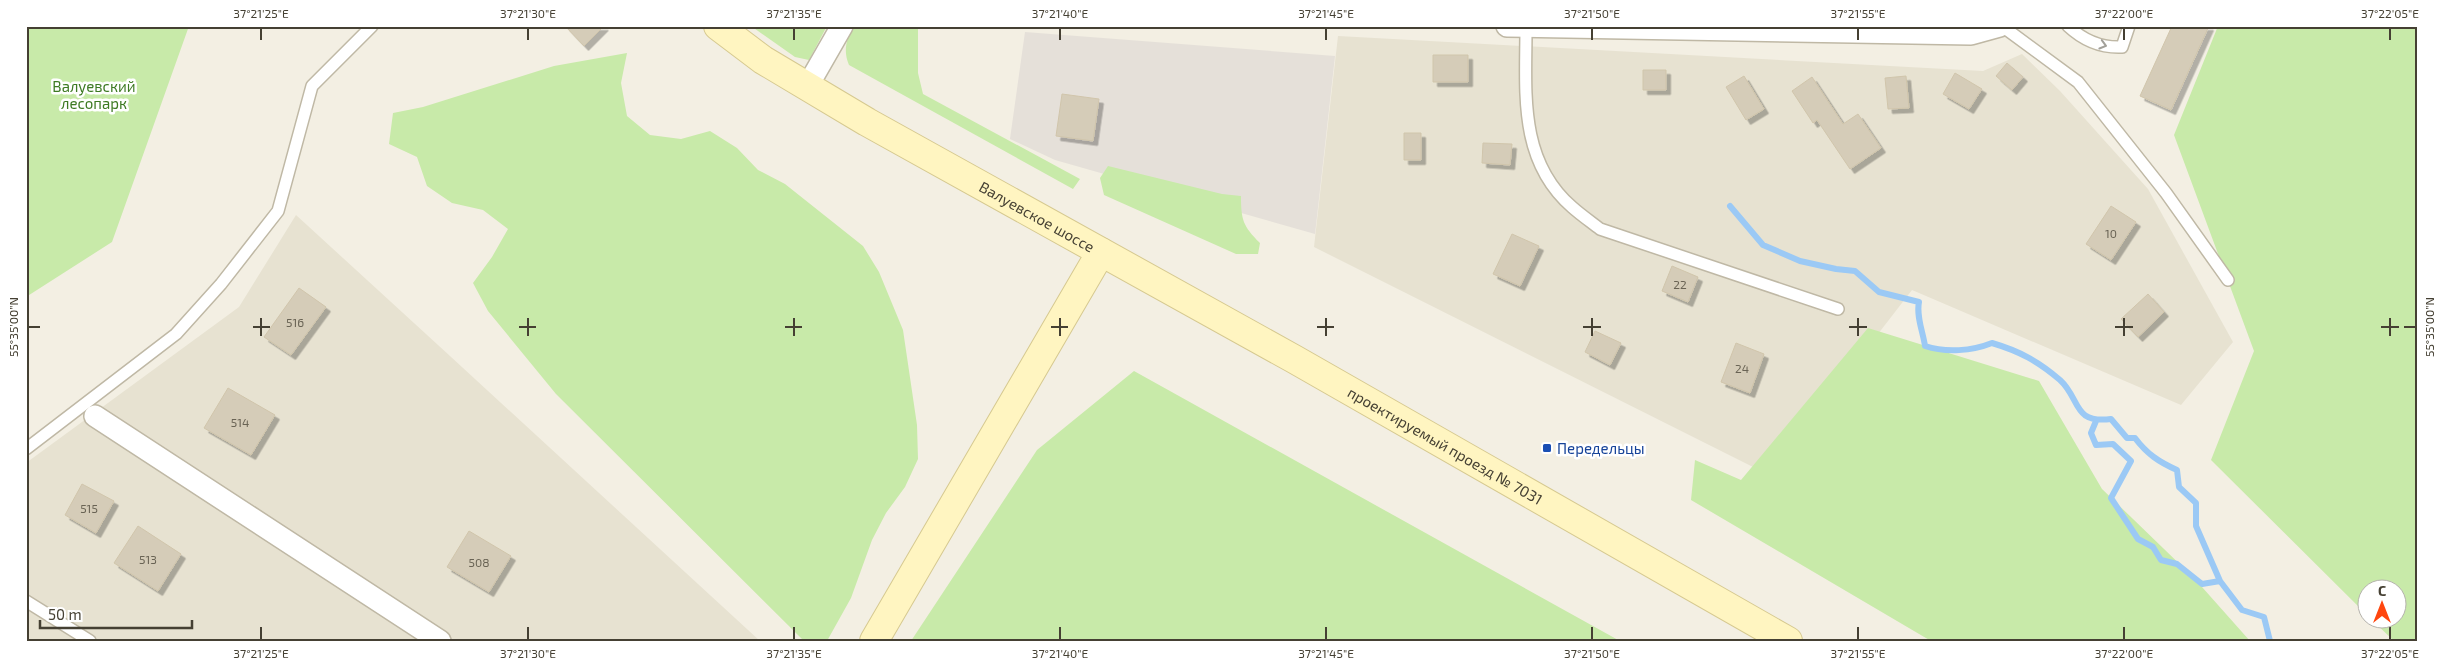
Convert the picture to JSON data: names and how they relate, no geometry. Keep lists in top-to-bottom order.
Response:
{
  "streets": {
    "main road": ["Валуевское шоссе", "проектируемый проезд № 7031"]
  },
  "crossings": [
    ["Валуевское шоссе", "проектируемый проезд № 7031"]
  ],
  "parks": ["Валуевский лесопарк"],
  "places": {
    "transit": ["Передельцы"]
  },
  "house_numbers": [
    "10",
    "22",
    "516",
    "24",
    "514",
    "515",
    "513",
    "508"
  ],
  "scale_bar": "50 m",
  "north": "top",
  "coordinates": [
    "37°21'25\"E",
    "37°21'30\"E",
    "37°21'35\"E",
    "37°21'40\"E",
    "37°21'45\"E",
    "37°21'50\"E",
    "37°21'55\"E",
    "37°22'00\"E",
    "37°22'05\"E",
    "55°35'00\"N"
  ]
}
